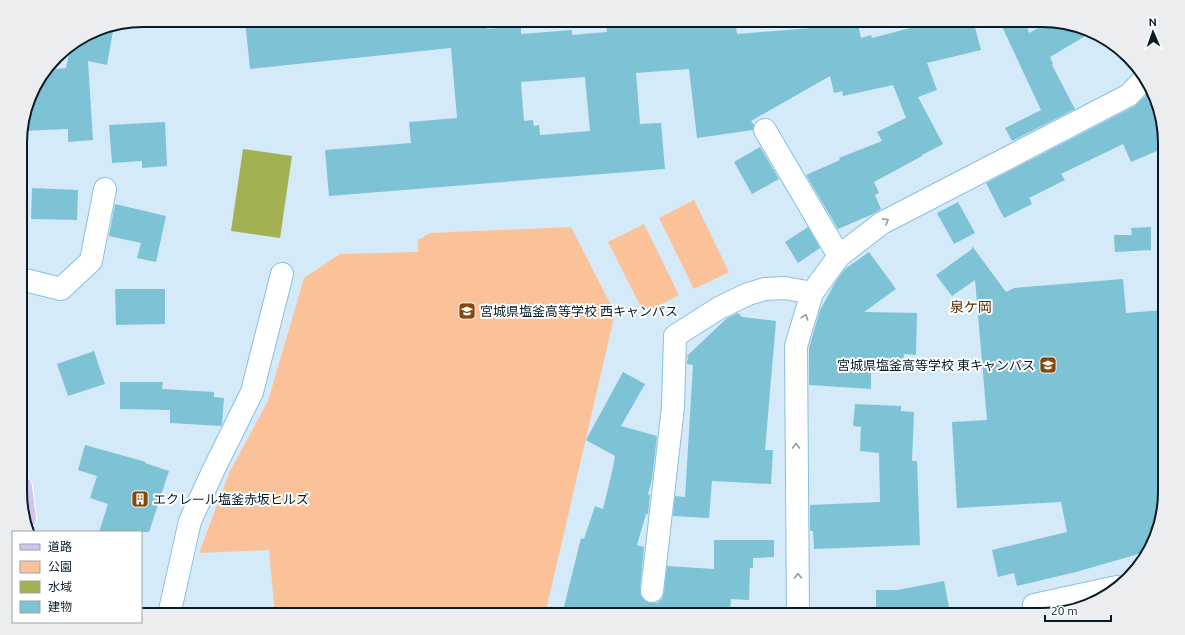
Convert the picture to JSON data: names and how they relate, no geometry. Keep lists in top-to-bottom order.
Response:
{
  "districts": ["泉ケ岡"],
  "places": {
    "school or university": ["宮城県塩釜高等学校 西キャンパス", "宮城県塩釜高等学校 東キャンパス"],
    "building": ["エクレール塩釜赤坂ヒルズ"]
  },
  "legend": [
    "道路",
    "公園",
    "水域",
    "建物"
  ],
  "scale_bar": "20 m",
  "north": "top"
}
